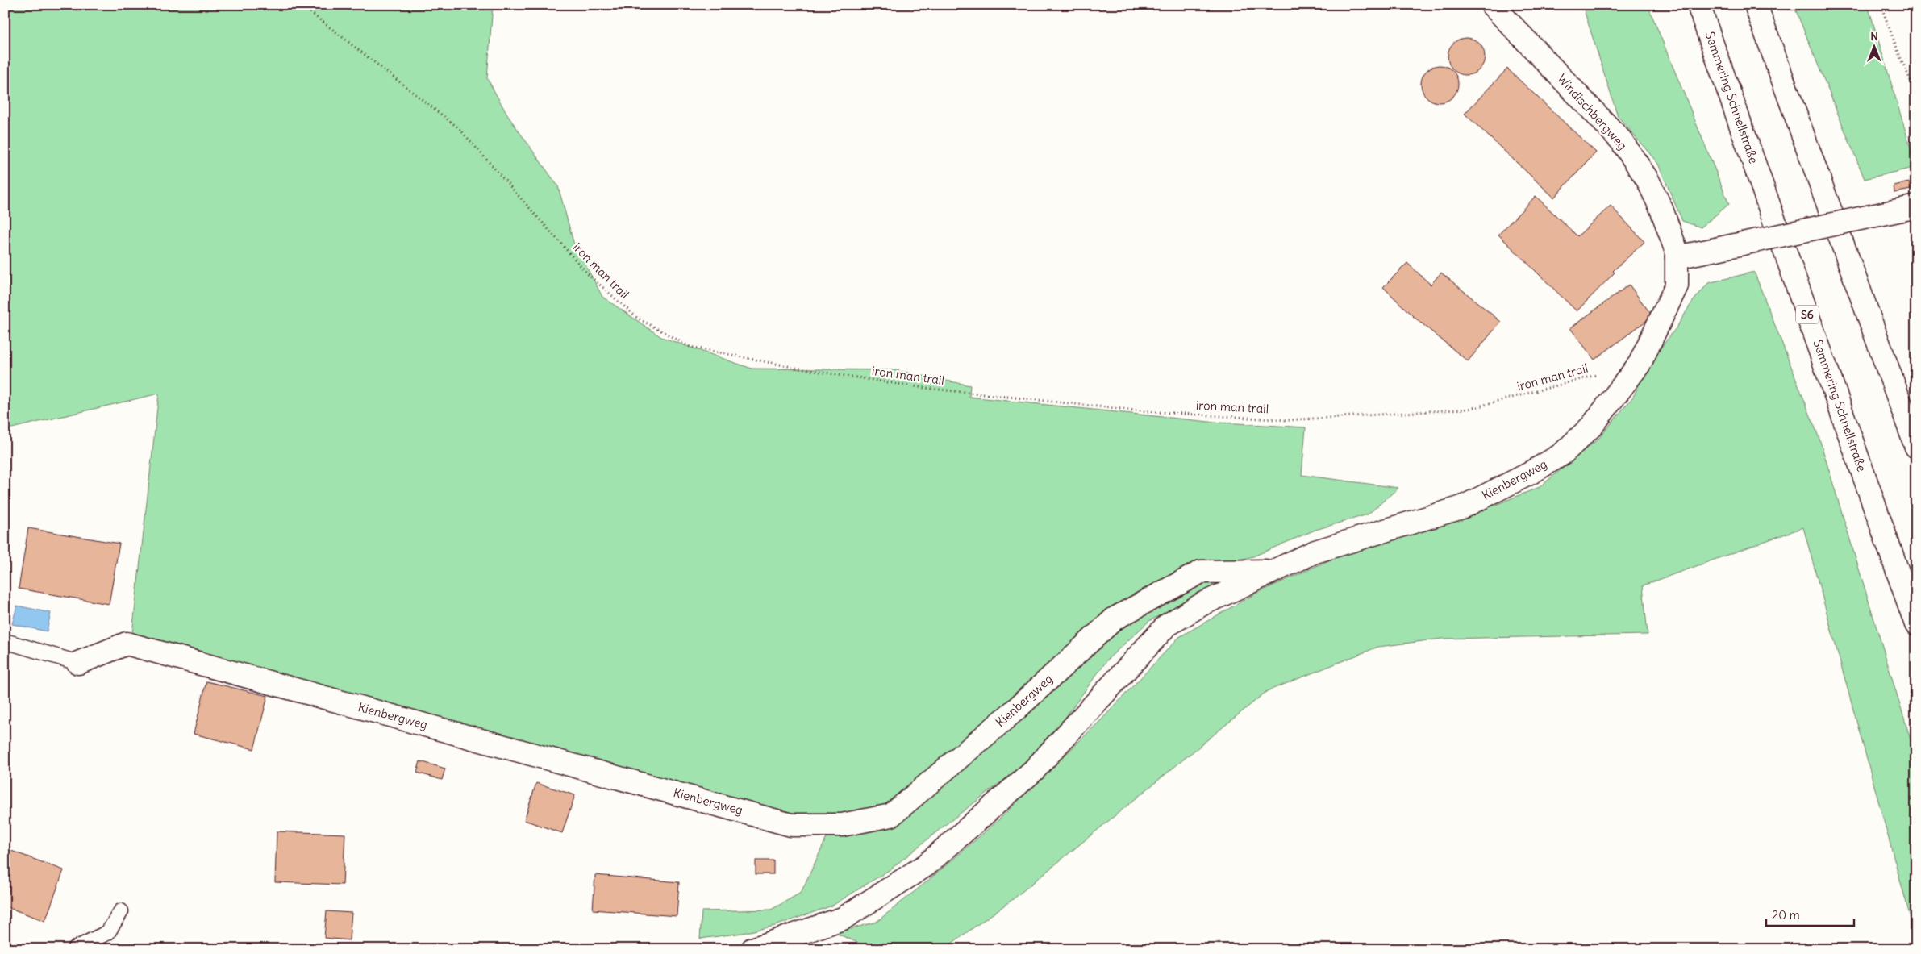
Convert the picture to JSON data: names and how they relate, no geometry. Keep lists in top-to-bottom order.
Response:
{
  "streets": {
    "main road": [
      "Semmering Schnellstraße",
      "Windischbergweg",
      "S6",
      "Kienbergweg"
    ],
    "path": ["iron man trail"]
  },
  "crossings": [
    ["Windischbergweg", "Kienbergweg"]
  ],
  "scale_bar": "20 m",
  "north": "top"
}
